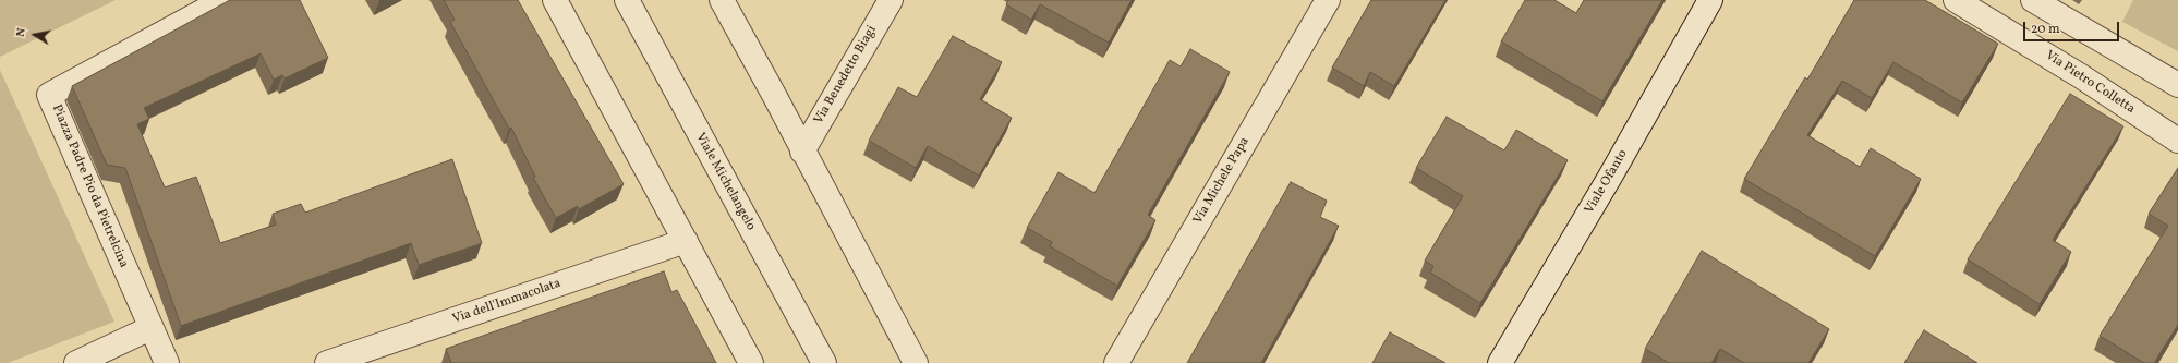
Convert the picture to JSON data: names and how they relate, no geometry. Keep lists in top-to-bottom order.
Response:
{
  "streets": {
    "street": [
      "Via Benedetto Biagi",
      "Via Pietro Colletta",
      "Via Michele Papa",
      "Viale Michelangelo",
      "Viale Ofanto",
      "Piazza Padre Pio da Pietrelcina",
      "Via dell'Immacolata"
    ]
  },
  "scale_bar": "20 m",
  "north": "left"
}
